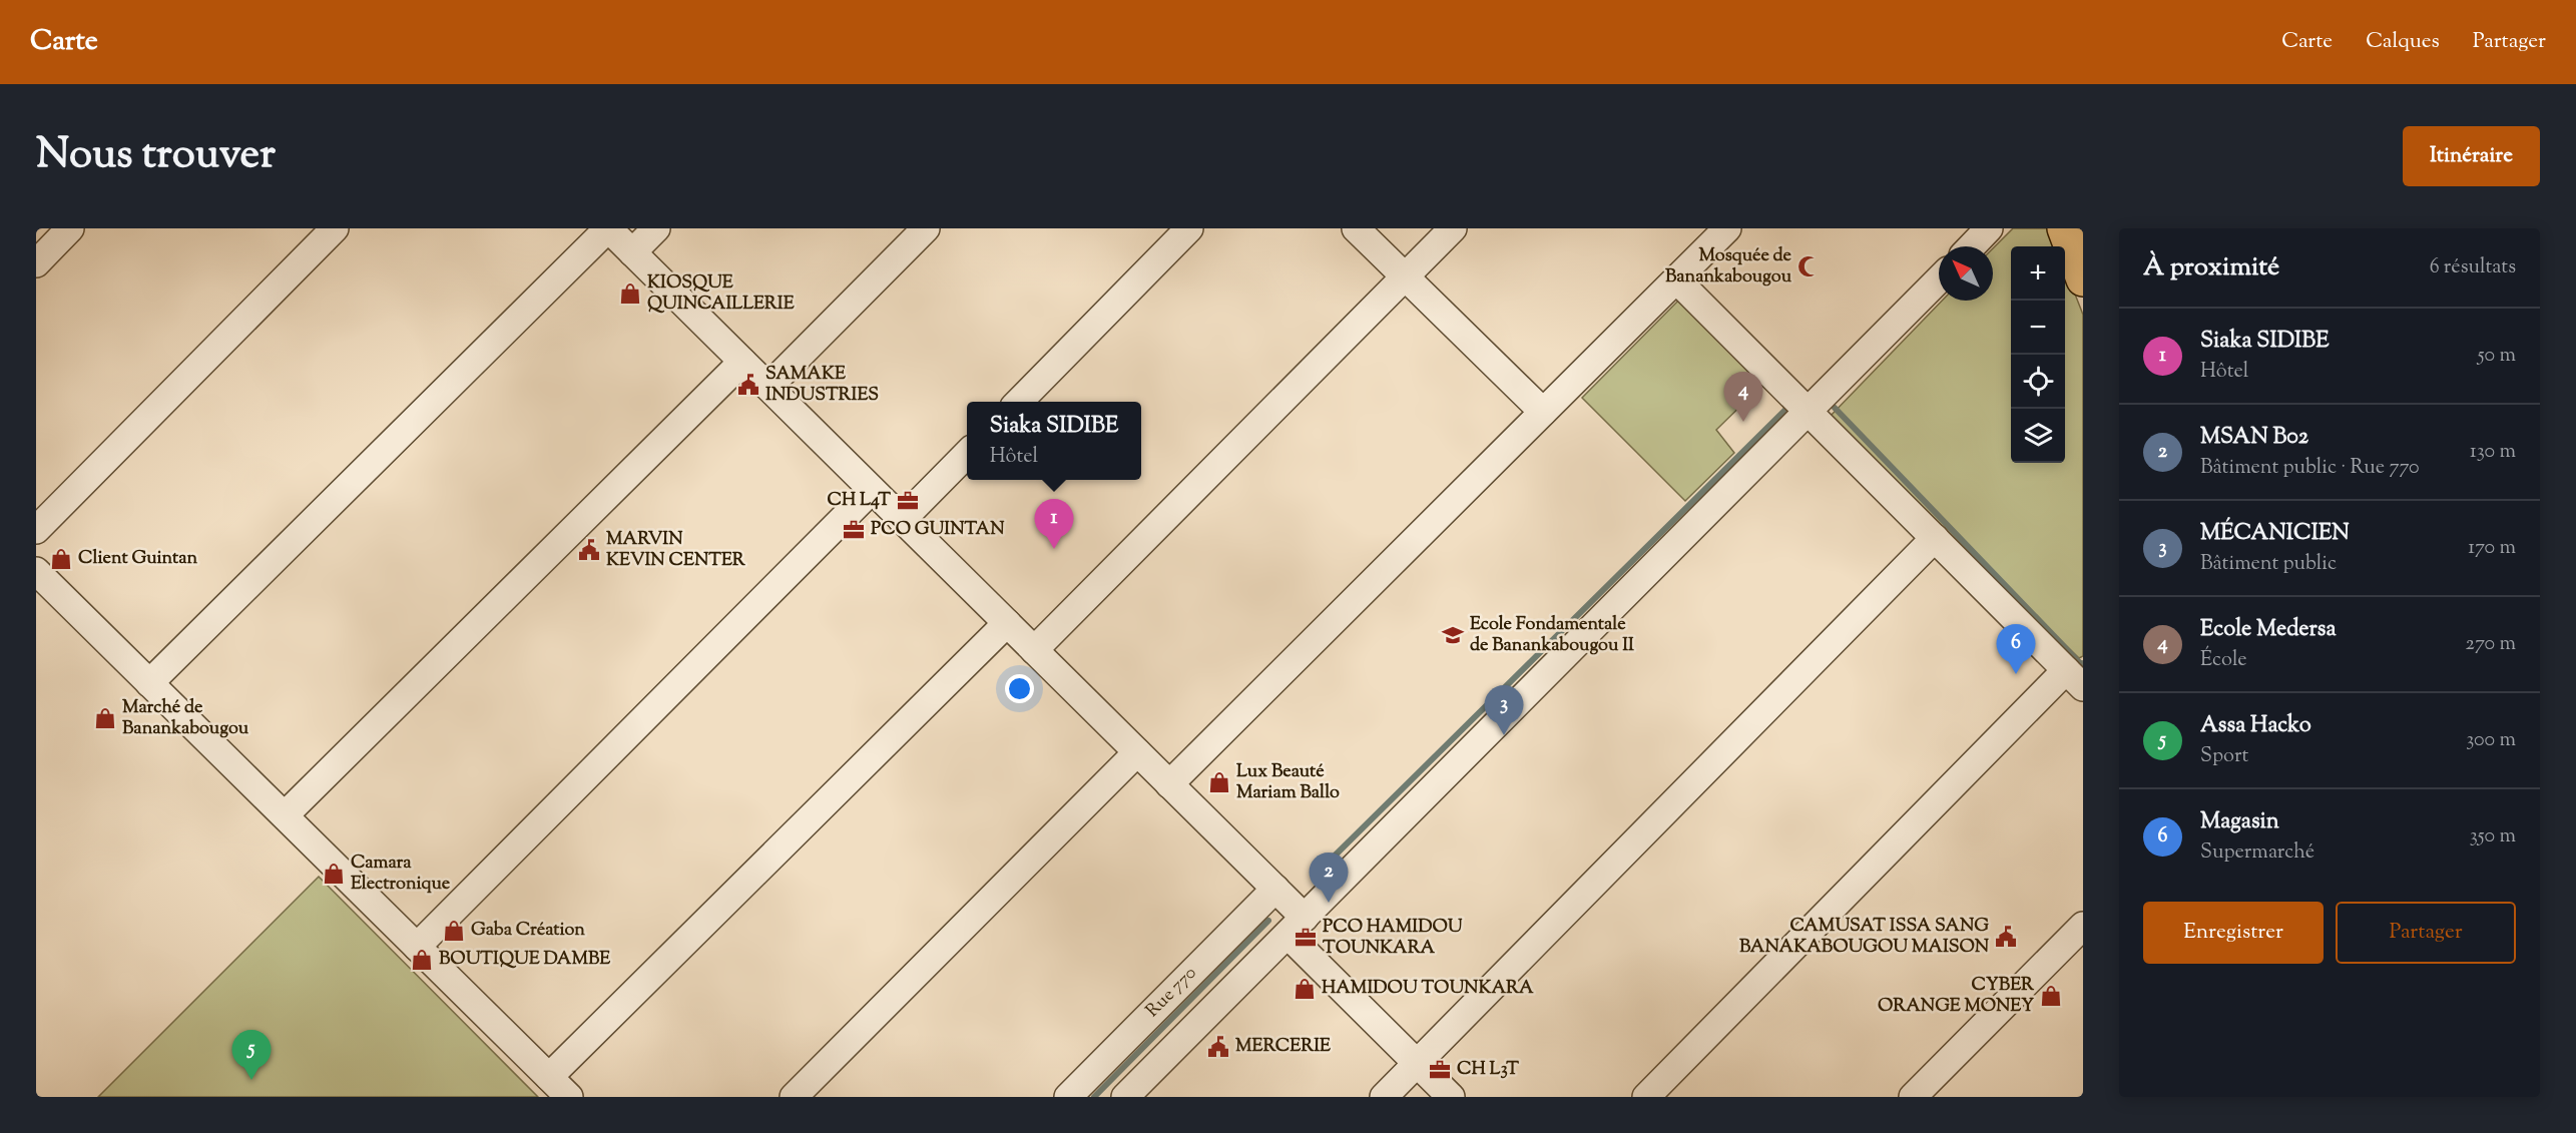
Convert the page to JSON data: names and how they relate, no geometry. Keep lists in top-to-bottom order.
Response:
{
  "streets": {
    "street": ["Rue 770"]
  },
  "places": {
    "mosque": ["Mosquée de Banankabougou"],
    "shop": [
      "KIOSQUE QUINCAILLERIE",
      "Client Guintan",
      "Marché de Banankabougou",
      "Lux Beauté Mariam Ballo",
      "Camara Electronique",
      "Gaba Création",
      "BOUTIQUE DAMBE",
      "HAMIDOU TOUNKARA",
      "CYBER ORANGE MONEY"
    ],
    "public building": [
      "SAMAKE INDUSTRIES",
      "MARVIN KEVIN CENTER",
      "CAMUSAT ISSA SANG BANAKABOUGOU MAISON",
      "MERCERIE"
    ],
    "office": [
      "CH L4T",
      "PCO GUINTAN",
      "PCO HAMIDOU TOUNKARA",
      "CH L3T"
    ],
    "school or university": ["Ecole Fondamentale de Banankabougou II"]
  },
  "north": "top left",
  "page": {
    "header": "Carte",
    "nav": ["Carte", "Calques", "Partager"],
    "title": "Nous trouver",
    "buttons": [
      "Itinéraire",
      ["Enregistrer", "Partager"]
    ],
    "heading": ["À proximité", "6 résultats"],
    "map_buttons": ["+", "−"],
    "list": [
      {
        "mark": "1",
        "name": "Siaka SIDIBE",
        "note": "Hôtel",
        "value": "50 m"
      },
      {
        "mark": "2",
        "name": "MSAN B02",
        "note": "Bâtiment public · Rue 770",
        "value": "130 m"
      },
      {
        "mark": "3",
        "name": "MÉCANICIEN",
        "note": "Bâtiment public",
        "value": "170 m"
      },
      {
        "mark": "4",
        "name": "Ecole Medersa",
        "note": "École",
        "value": "270 m"
      },
      {
        "mark": "5",
        "name": "Assa Hacko",
        "note": "Sport",
        "value": "300 m"
      },
      {
        "mark": "6",
        "name": "Magasin",
        "note": "Supermarché",
        "value": "350 m"
      }
    ],
    "pins": [
      "4",
      "1",
      "6",
      "3",
      "2",
      "5"
    ],
    "popup": ["Siaka SIDIBE", "Hôtel"]
  }
}
